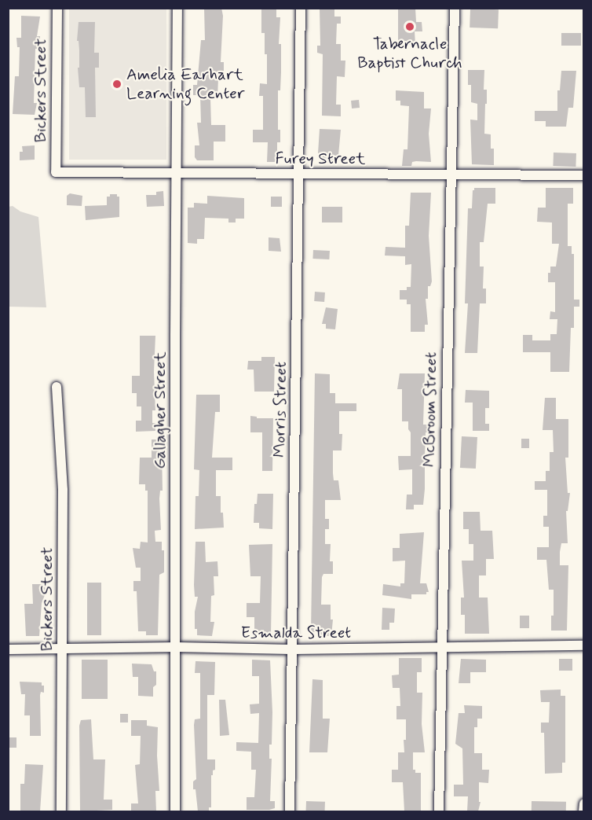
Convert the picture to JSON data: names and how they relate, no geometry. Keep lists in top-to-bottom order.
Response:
{
  "streets": {
    "street": [
      "Bickers Street",
      "Furey Street",
      "Morris Street",
      "McBroom Street",
      "Gallagher Street",
      "Esmalda Street"
    ]
  },
  "crossings": [
    ["Bickers Street", "Furey Street"],
    ["Bickers Street", "Esmalda Street"],
    ["Furey Street", "Morris Street"],
    ["Furey Street", "McBroom Street"],
    ["Furey Street", "Gallagher Street"],
    ["Morris Street", "Esmalda Street"],
    ["McBroom Street", "Esmalda Street"],
    ["Gallagher Street", "Esmalda Street"]
  ],
  "places": ["Tabernacle Baptist Church", "Amelia Earhart Learning Center"]
}
